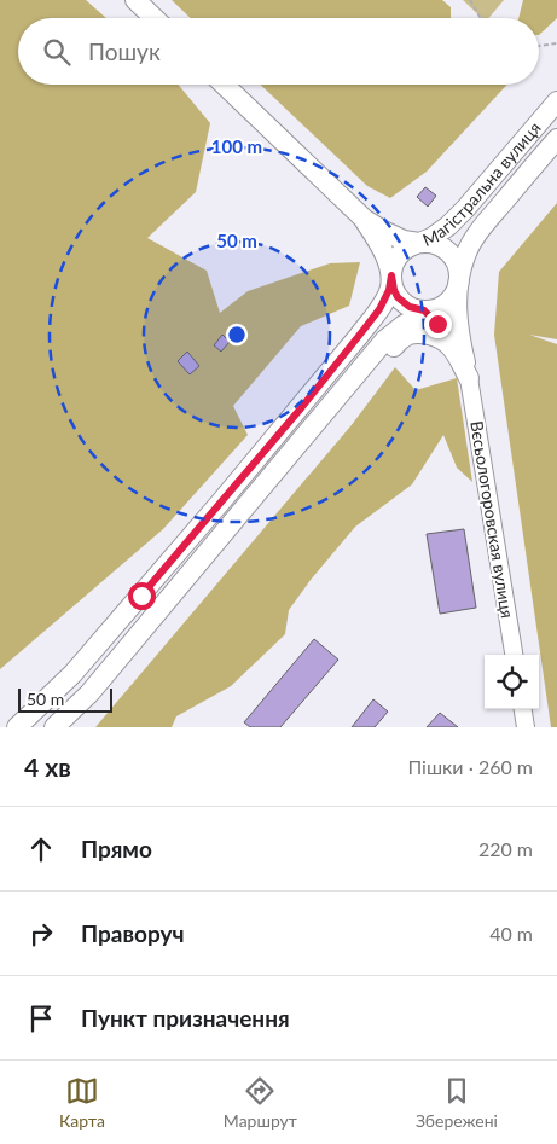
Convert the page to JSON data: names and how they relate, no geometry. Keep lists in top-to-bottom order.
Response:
{
  "streets": {
    "main road": ["Магістральна вулиця"],
    "street": ["Вєсьологоровская вулиця"]
  },
  "scale_bar": "50 m",
  "page": {
    "search": "Пошук",
    "scale": "50 m",
    "heading": ["4 хв", "Пішки · 260 m"],
    "list": [
      ["Прямо", "220 m"],
      ["Праворуч", "40 m"],
      "Пункт призначення"
    ],
    "nav": ["Карта", "Маршрут", "Збережені"]
  },
  "rings": ["100 m", "50 m"]
}
